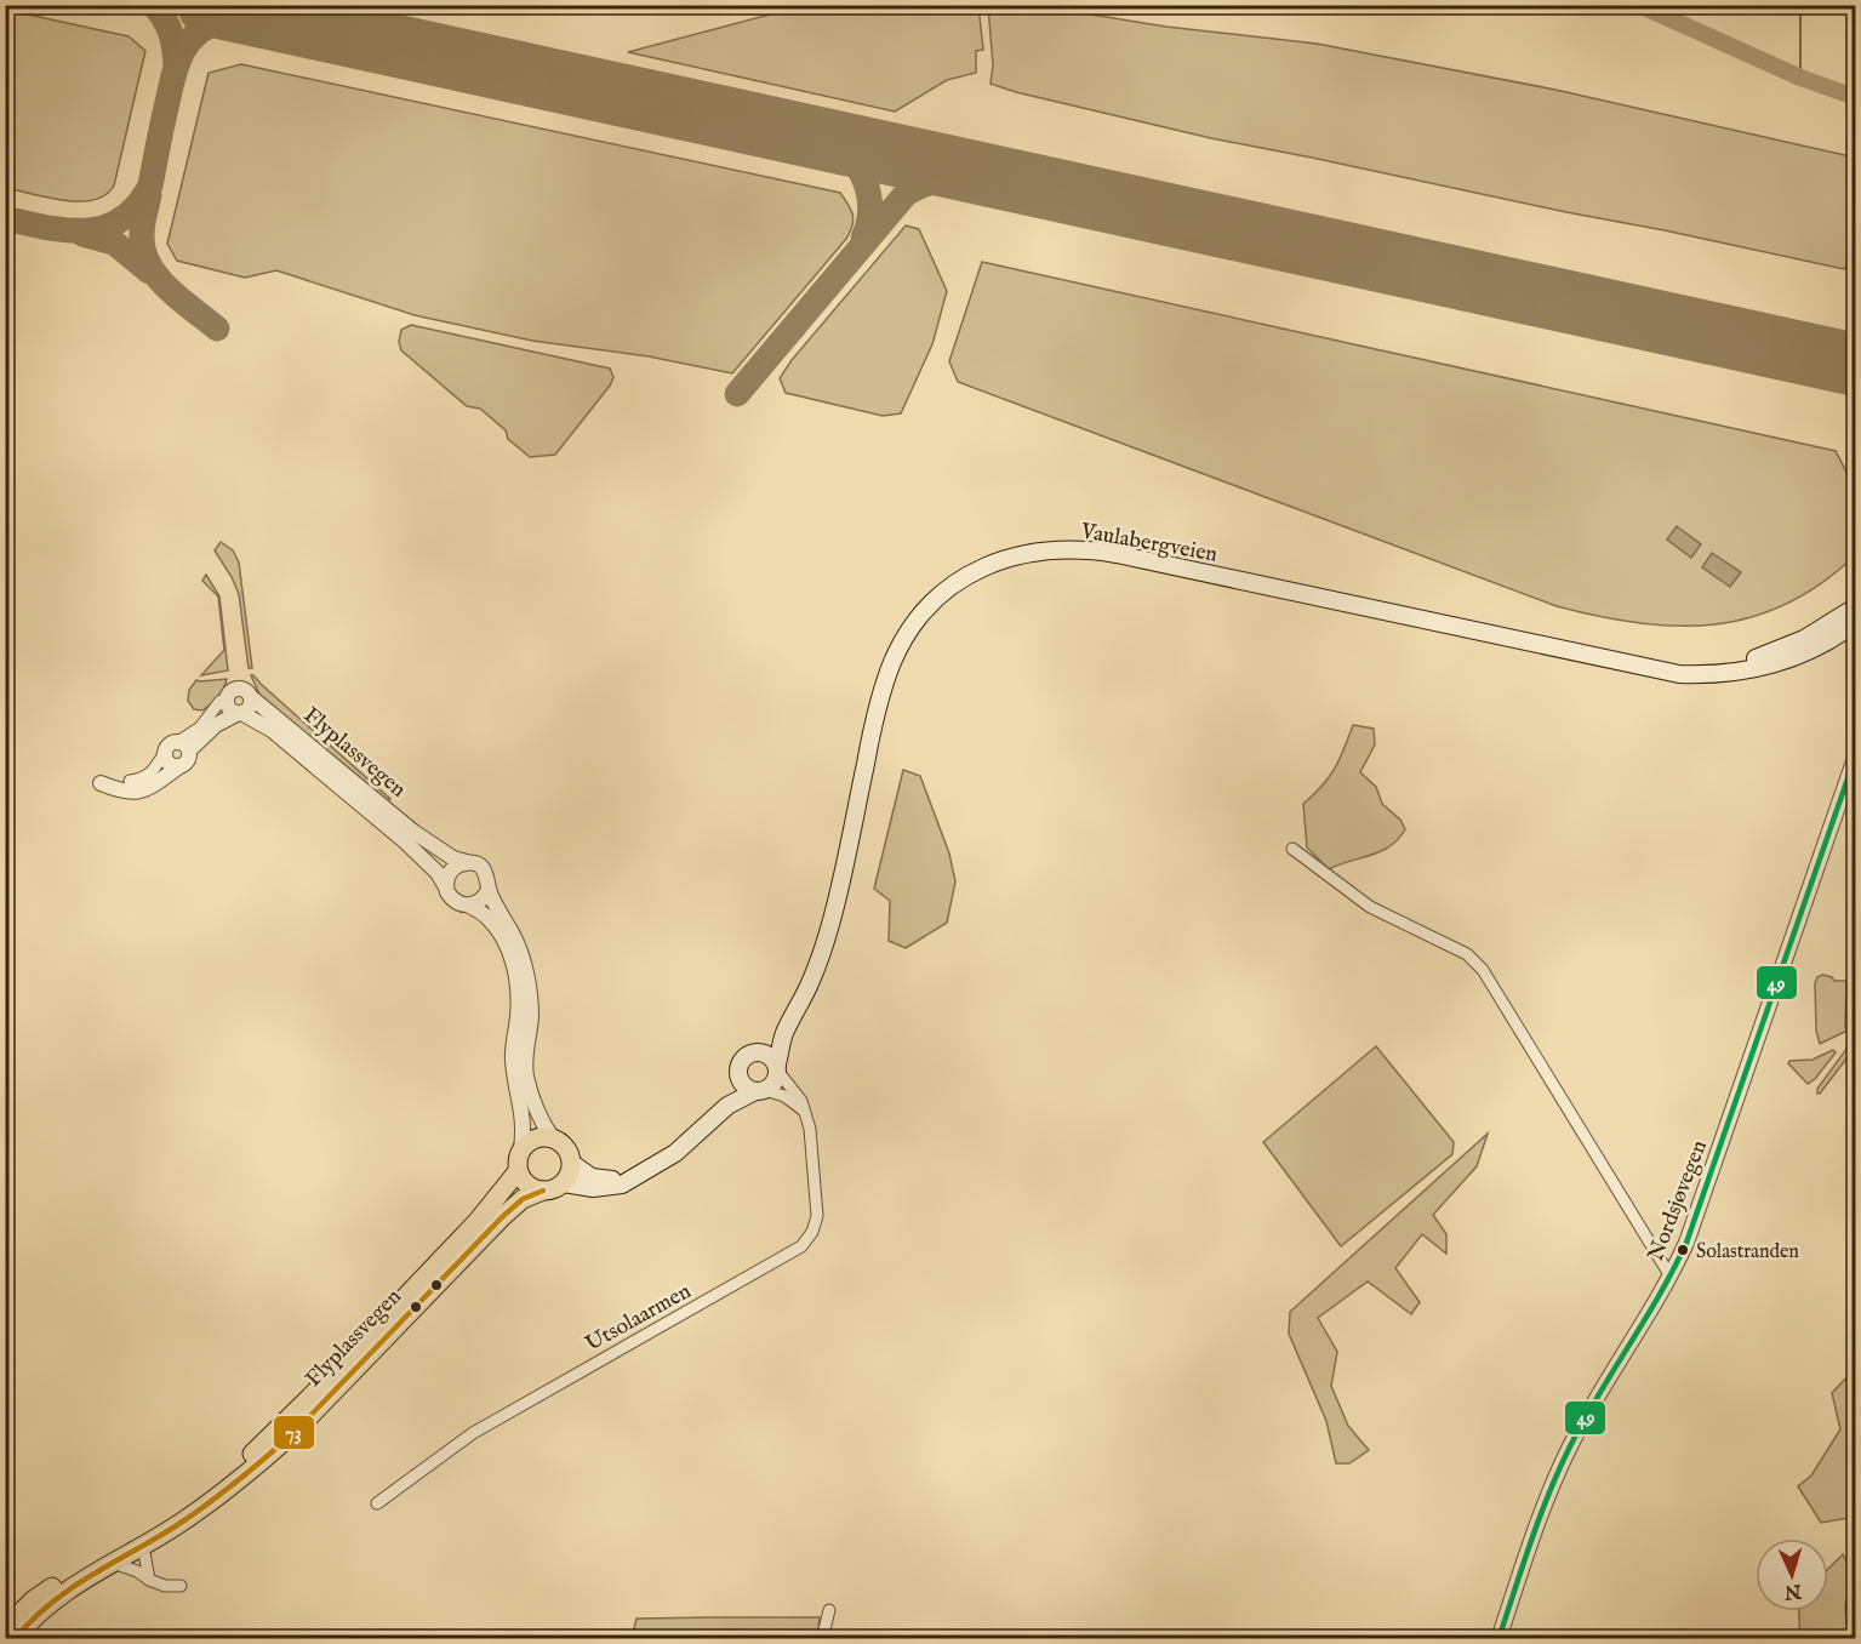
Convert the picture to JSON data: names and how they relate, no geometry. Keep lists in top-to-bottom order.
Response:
{
  "streets": {
    "highway": ["Flyplassvegen"],
    "main road": ["Vaulabergveien"],
    "street": ["Nordsjøvegen", "Utsolaarmen"]
  },
  "crossings": [
    ["Vaulabergveien", "Utsolaarmen"]
  ],
  "places": ["Solastranden"],
  "lines": ["transit line 49", "transit line 73"],
  "north": "bottom"
}
